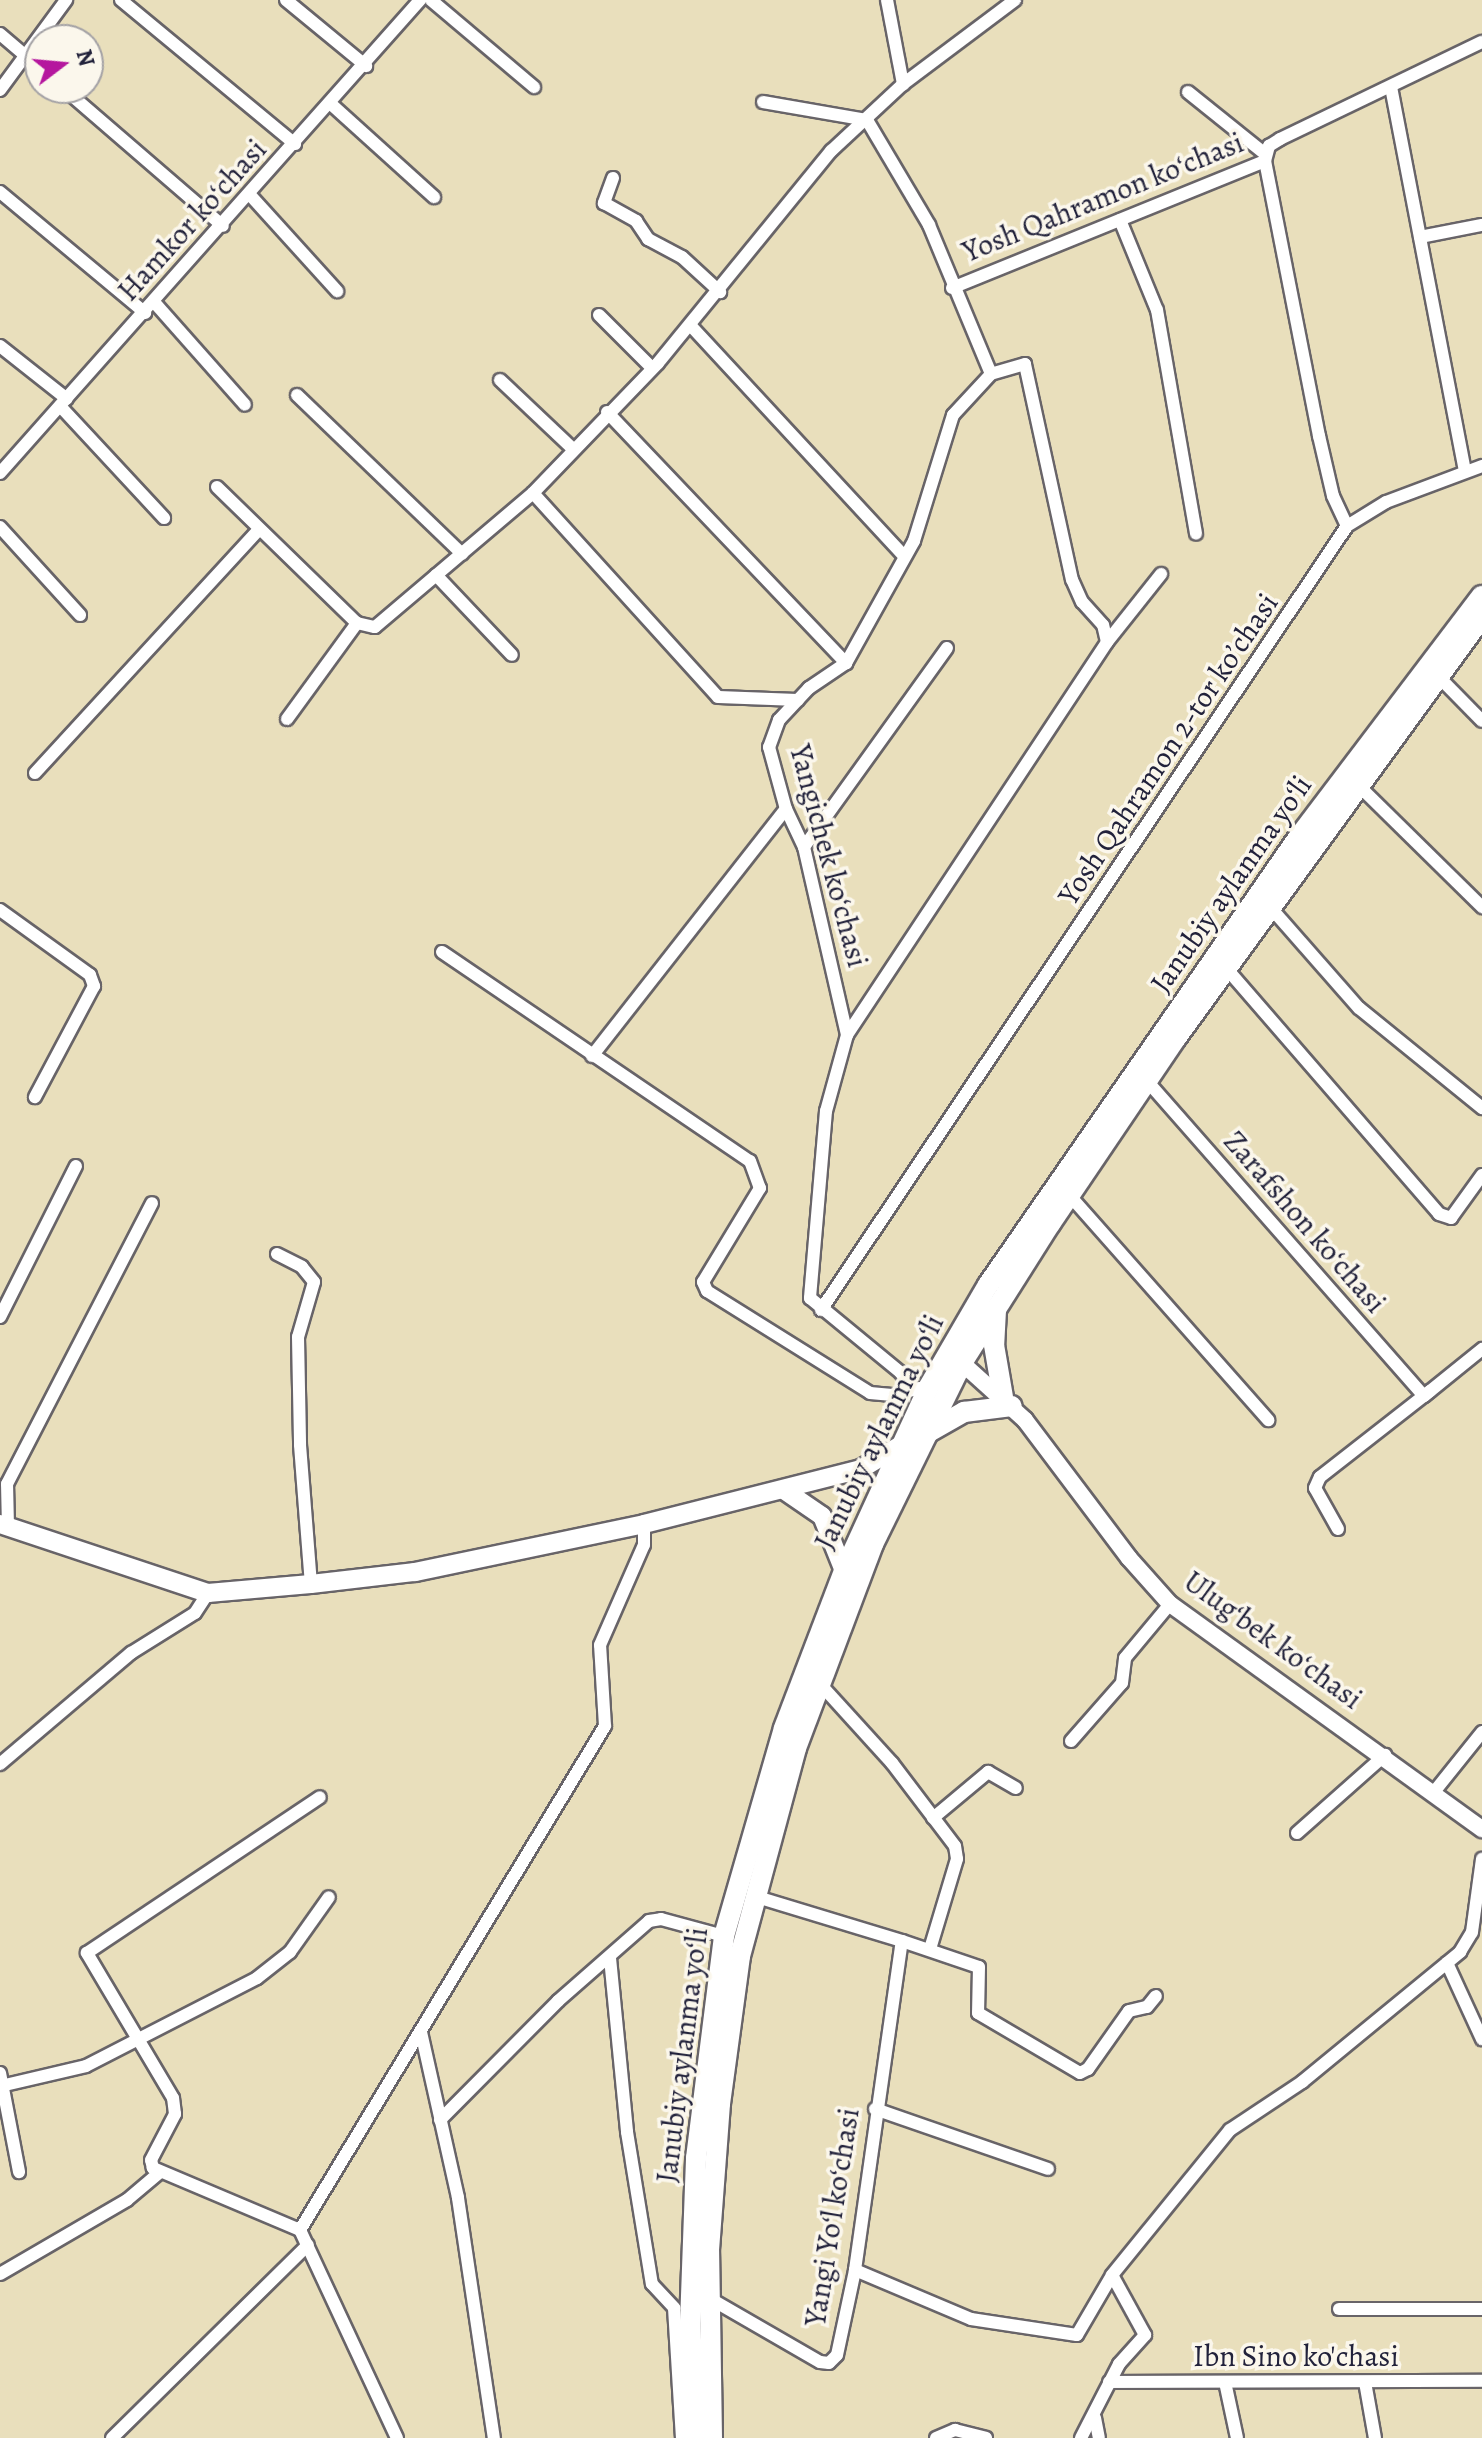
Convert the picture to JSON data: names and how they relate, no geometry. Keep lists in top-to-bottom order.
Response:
{
  "streets": {
    "highway": ["Janubiy aylanma yoʻli"],
    "street": [
      "Yosh Qahramon koʻchasi",
      "Hamkor koʻchasi",
      "Yosh Qahramon 2-tor koʼchasi",
      "Yangichek koʻchasi",
      "Zarafshon koʻchasi",
      "Ulugʻbek koʻchasi",
      "Yangi Yoʻl koʻchasi",
      "Ibn Sino ko'chasi"
    ]
  },
  "crossings": [
    ["Janubiy aylanma yoʻli", "Zarafshon koʻchasi"],
    ["Janubiy aylanma yoʻli", "Ulugʻbek koʻchasi"],
    ["Janubiy aylanma yoʻli", "Yangi Yoʻl koʻchasi"]
  ],
  "north": "right"
}
